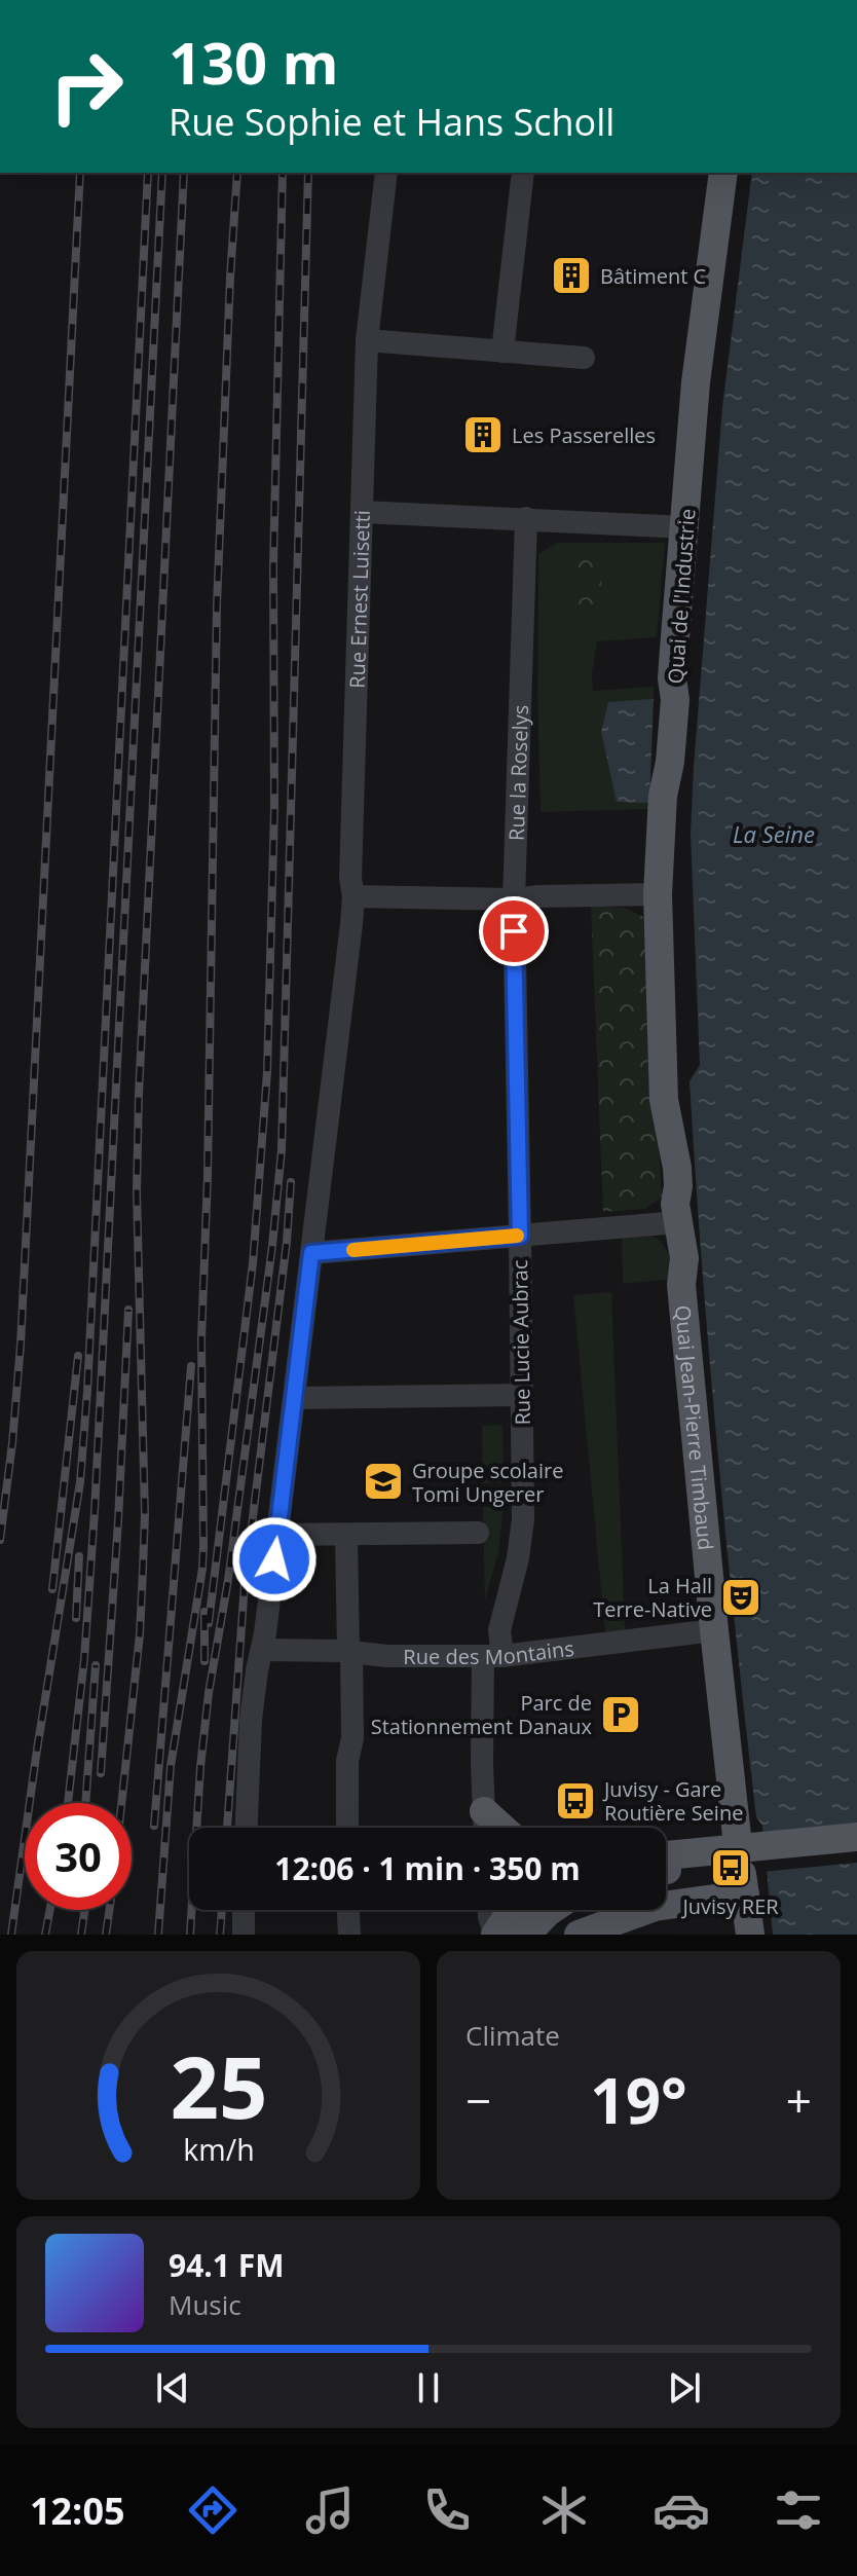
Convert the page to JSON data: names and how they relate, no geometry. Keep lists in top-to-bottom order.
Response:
{
  "streets": {
    "main road": ["Quai de l'Industrie", "Quai Jean-Pierre Timbaud"],
    "street": [
      "Rue Ernest Luisetti",
      "Rue la Roselys",
      "Rue Lucie Aubrac",
      "Rue des Montains"
    ]
  },
  "crossings": [
    ["Quai de l'Industrie", "Quai Jean-Pierre Timbaud"],
    ["Rue Ernest Luisetti", "Rue des Montains"],
    ["Rue la Roselys", "Rue Lucie Aubrac"],
    ["Rue Lucie Aubrac", "Quai Jean-Pierre Timbaud"],
    ["Rue Lucie Aubrac", "Rue des Montains"],
    ["Quai Jean-Pierre Timbaud", "Rue des Montains"]
  ],
  "water": ["La Seine"],
  "places": {
    "building": ["Bâtiment C", "Les Passerelles"],
    "school or university": ["Groupe scolaire Tomi Ungerer"],
    "theatre": ["La Hall Terre-Native"],
    "parking": ["Parc de Stationnement Danaux"],
    "bus stop": ["Juvisy - Gare Routière Seine", "Juvisy RER"]
  },
  "page": {
    "turn": ["130 m", "Rue Sophie et Hans Scholl"],
    "limit": "30",
    "trip": "12:06 · 1 min · 350 m",
    "tile": "Climate",
    "heat": ["−", "19°", "+"],
    "song": ["94.1 FM", "Music"],
    "tabs": "12:05",
    "gauge": ["25", "km/h"]
  }
}
